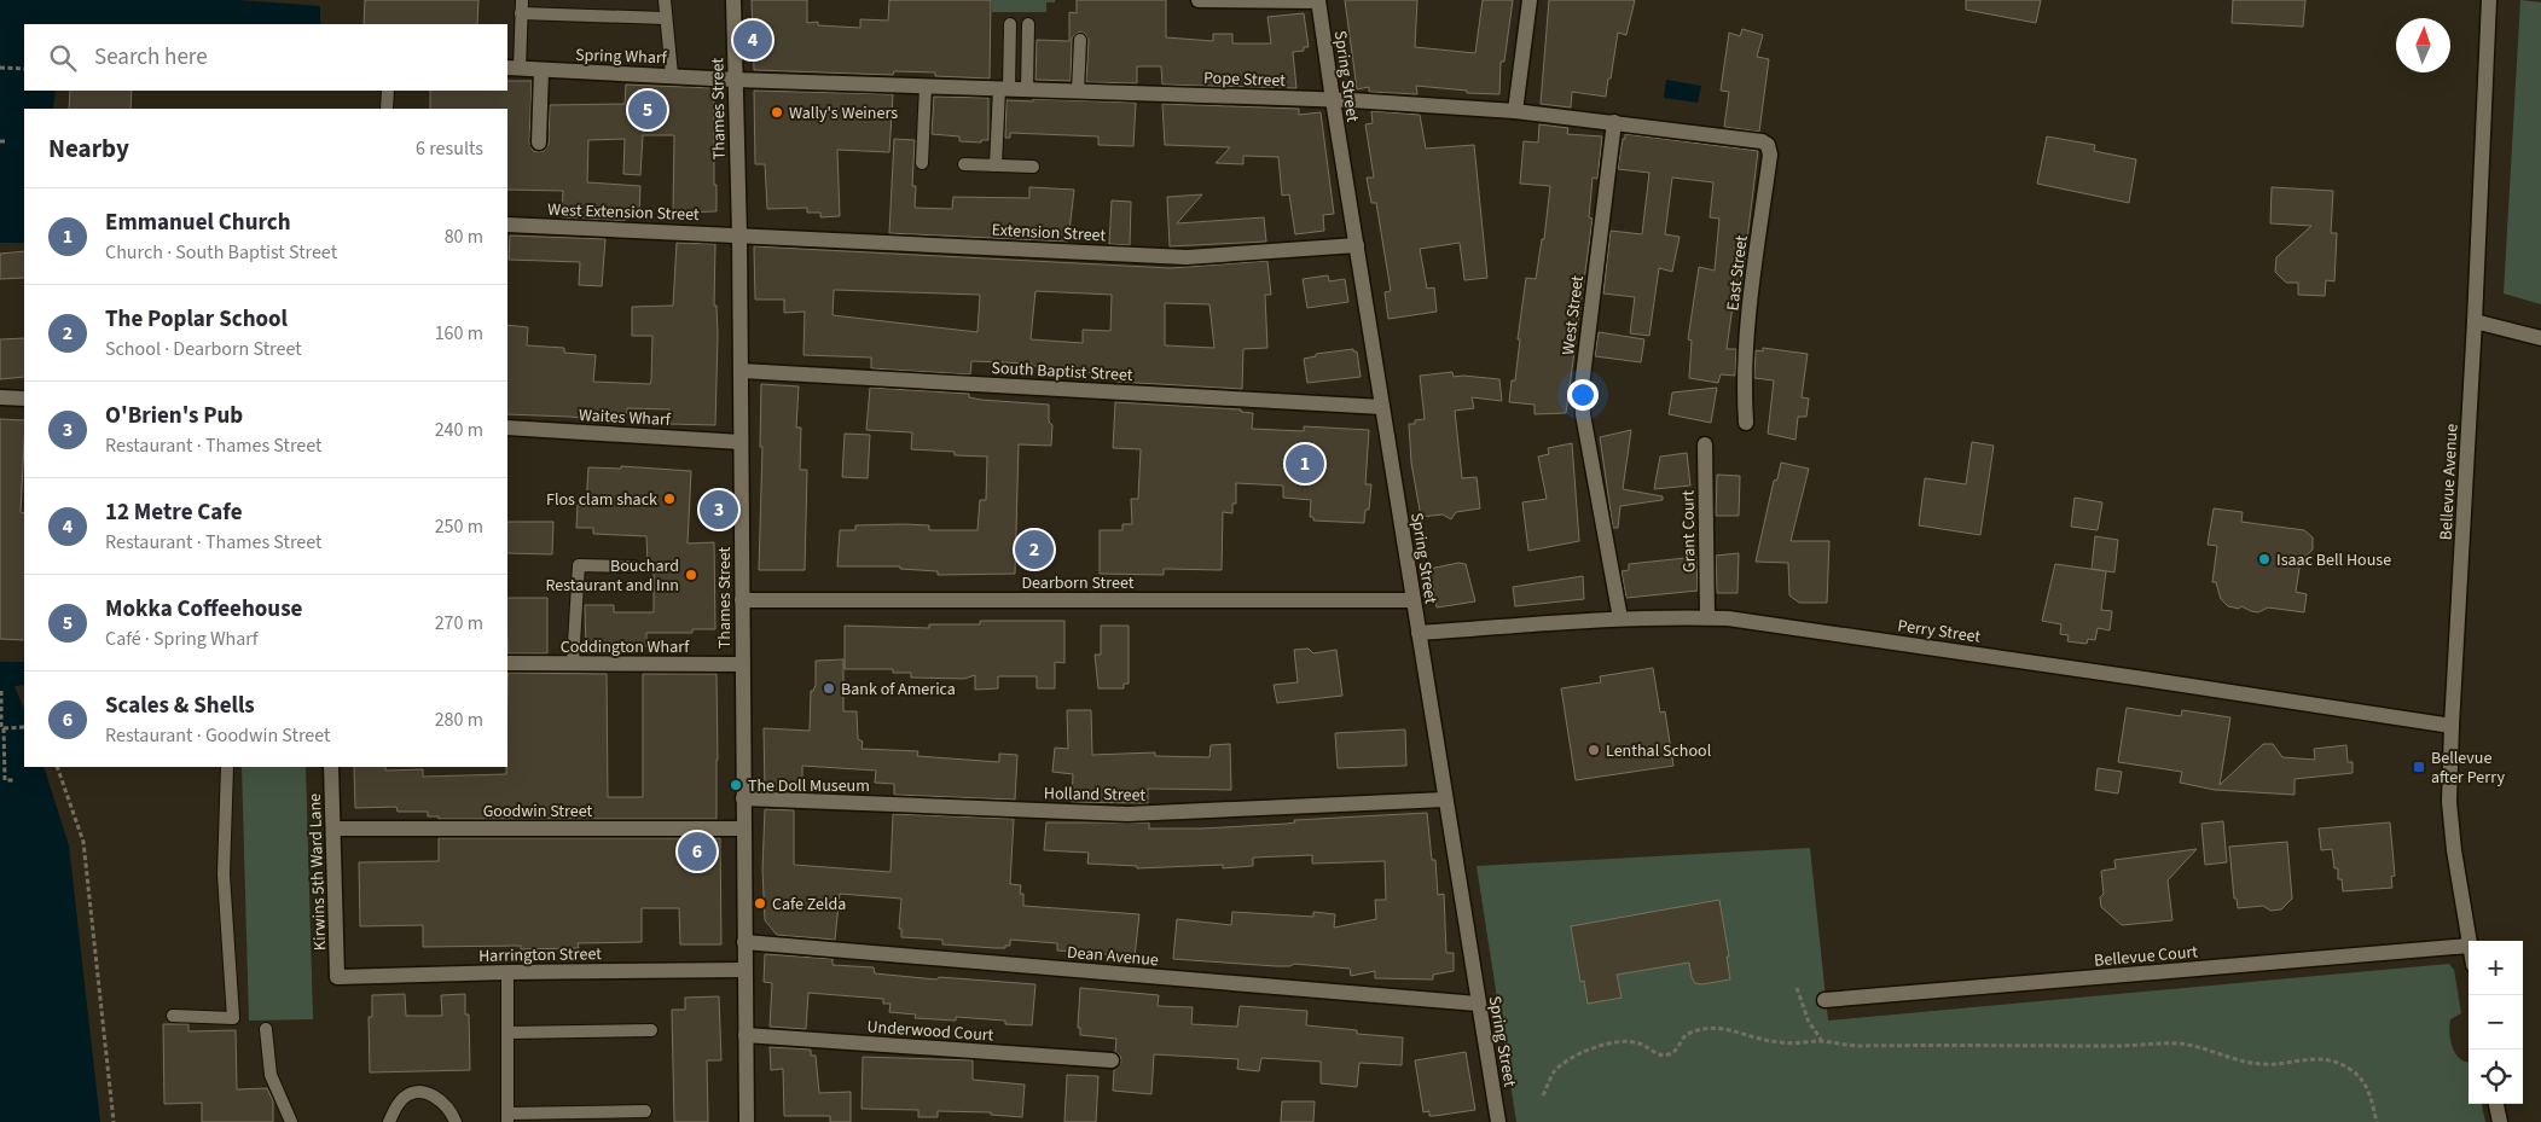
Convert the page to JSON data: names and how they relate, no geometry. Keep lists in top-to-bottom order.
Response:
{
  "streets": {
    "street": [
      "Spring Wharf",
      "Spring Street",
      "Pope Street",
      "Thames Street",
      "West Extension Street",
      "Extension Street",
      "East Street",
      "West Street",
      "South Baptist Street",
      "Waites Wharf",
      "Bellevue Avenue",
      "Grant Court",
      "Dearborn Street",
      "Perry Street",
      "Coddington Wharf",
      "Holland Street",
      "Goodwin Street",
      "Kirwins 5th Ward Lane",
      "Harrington Street",
      "Dean Avenue",
      "Bellevue Court",
      "Underwood Court"
    ]
  },
  "crossings": [
    ["Spring Wharf", "Pope Street"],
    ["Spring Wharf", "Thames Street"],
    ["Spring Street", "Pope Street"],
    ["Spring Street", "Extension Street"],
    ["Spring Street", "South Baptist Street"],
    ["Spring Street", "Dearborn Street"],
    ["Spring Street", "Perry Street"],
    ["Spring Street", "Holland Street"],
    ["Spring Street", "Dean Avenue"],
    ["Pope Street", "Thames Street"],
    ["Pope Street", "East Street"],
    ["Pope Street", "West Street"],
    ["Thames Street", "West Extension Street"],
    ["Thames Street", "Extension Street"],
    ["Thames Street", "South Baptist Street"],
    ["Thames Street", "Waites Wharf"],
    ["Thames Street", "Dearborn Street"],
    ["Thames Street", "Coddington Wharf"],
    ["Thames Street", "Holland Street"],
    ["Thames Street", "Goodwin Street"],
    ["Thames Street", "Harrington Street"],
    ["Thames Street", "Dean Avenue"],
    ["Thames Street", "Underwood Court"],
    ["West Extension Street", "Extension Street"],
    ["West Street", "Perry Street"],
    ["Bellevue Avenue", "Perry Street"],
    ["Grant Court", "Perry Street"],
    ["Goodwin Street", "Kirwins 5th Ward Lane"],
    ["Kirwins 5th Ward Lane", "Harrington Street"]
  ],
  "places": {
    "other": [
      "Wally's Weiners",
      "Flos clam shack",
      "Isaac Bell House",
      "Bouchard Restaurant and Inn",
      "Bank of America",
      "Lenthal School",
      "The Doll Museum",
      "Cafe Zelda"
    ],
    "transit": ["Bellevue after Perry"]
  },
  "north": "top",
  "page": {
    "pins": [
      "4",
      "5",
      "1",
      "3",
      "2",
      "6"
    ],
    "search": "Search here",
    "heading": ["Nearby", "6 results"],
    "list": [
      {
        "mark": "1",
        "name": "Emmanuel Church",
        "note": "Church · South Baptist Street",
        "value": "80 m"
      },
      {
        "mark": "2",
        "name": "The Poplar School",
        "note": "School · Dearborn Street",
        "value": "160 m"
      },
      {
        "mark": "3",
        "name": "O'Brien's Pub",
        "note": "Restaurant · Thames Street",
        "value": "240 m"
      },
      {
        "mark": "4",
        "name": "12 Metre Cafe",
        "note": "Restaurant · Thames Street",
        "value": "250 m"
      },
      {
        "mark": "5",
        "name": "Mokka Coffeehouse",
        "note": "Café · Spring Wharf",
        "value": "270 m"
      },
      {
        "mark": "6",
        "name": "Scales & Shells",
        "note": "Restaurant · Goodwin Street",
        "value": "280 m"
      }
    ],
    "map_buttons": ["+", "−"]
  }
}
